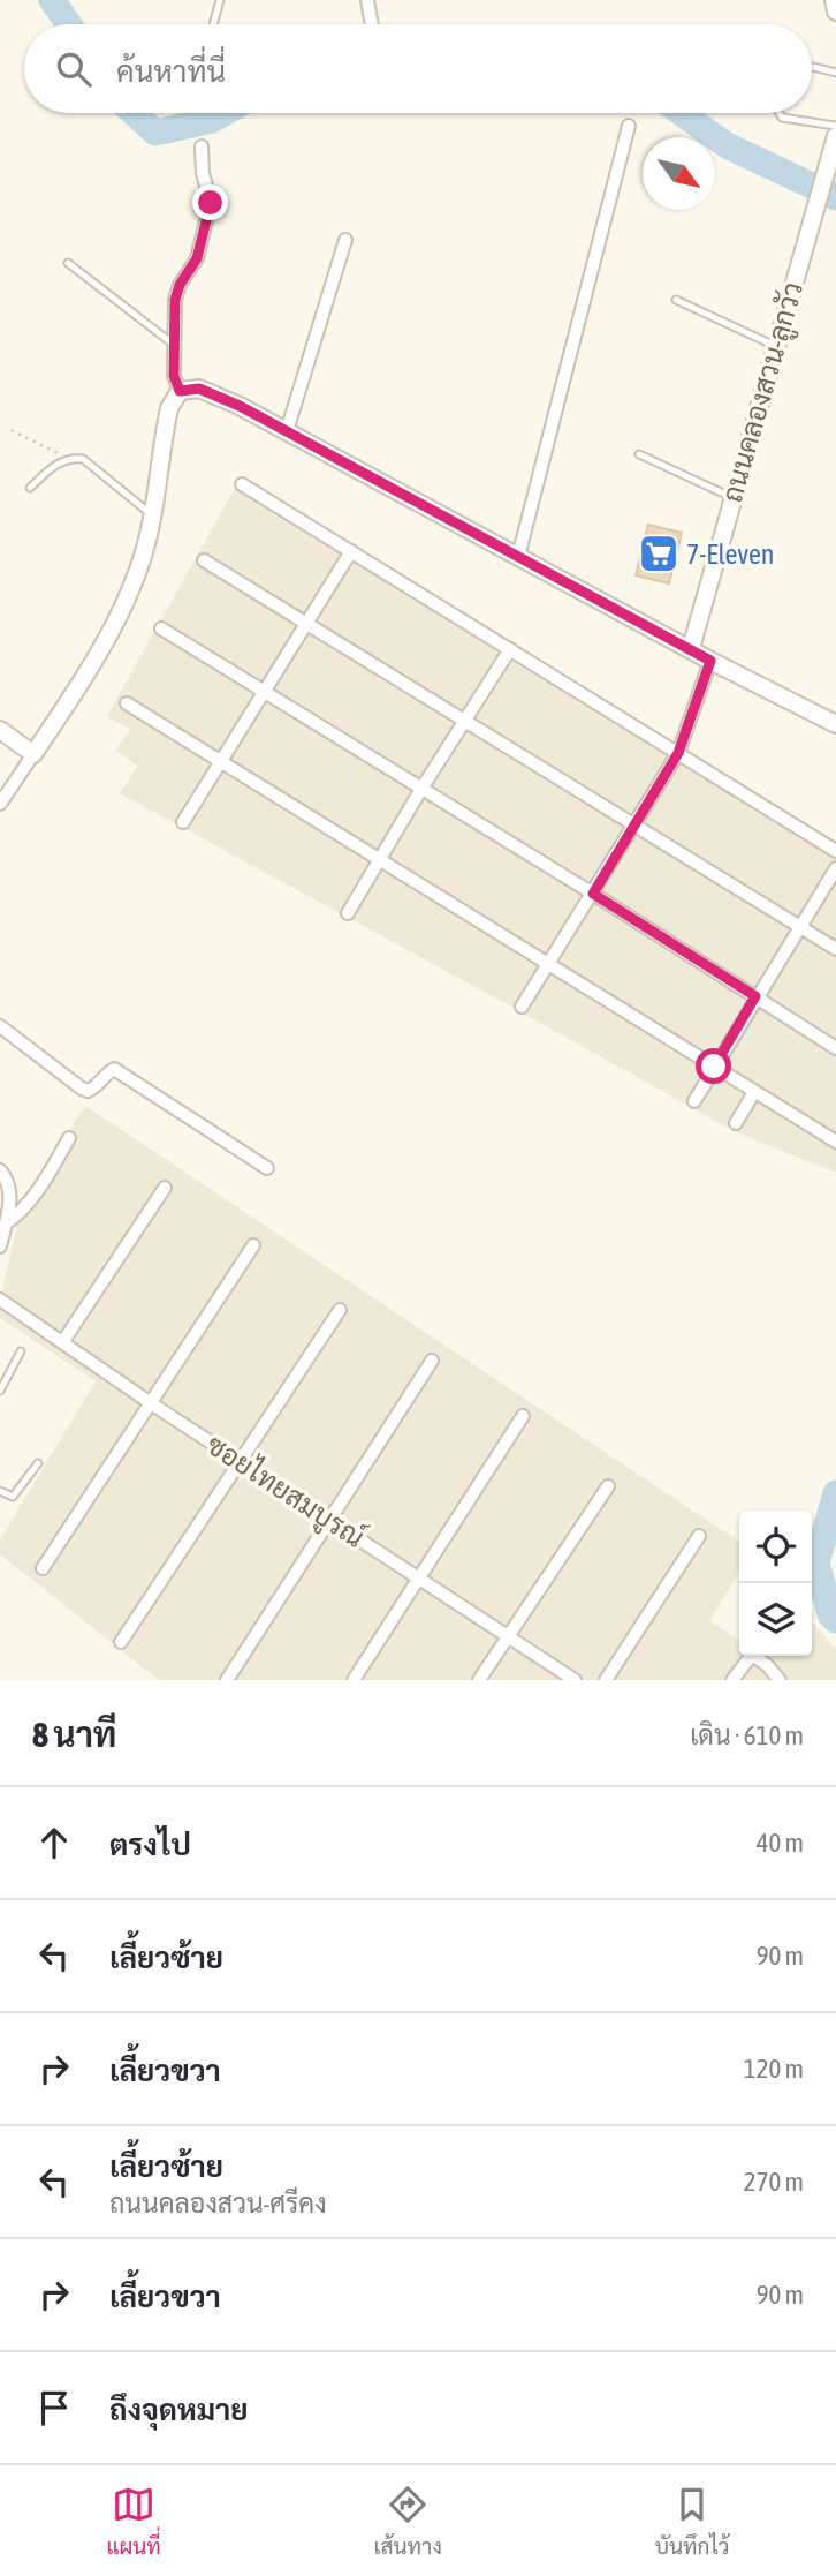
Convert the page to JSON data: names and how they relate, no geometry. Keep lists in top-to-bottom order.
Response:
{
  "streets": {
    "street": ["ถนนคลองสวน-ลูกวัว", "ซอยไทยสมบูรณ์"]
  },
  "places": {
    "supermarket": ["7-Eleven"]
  },
  "north": "bottom right",
  "page": {
    "search": "ค้นหาที่นี่",
    "heading": ["8 นาที", "เดิน · 610 m"],
    "list": [
      ["ตรงไป", "40 m"],
      ["เลี้ยวซ้าย", "90 m"],
      ["เลี้ยวขวา", "120 m"],
      ["เลี้ยวซ้าย", "ถนนคลองสวน-ศรีคง", "270 m"],
      ["เลี้ยวขวา", "90 m"],
      "ถึงจุดหมาย"
    ],
    "nav": ["แผนที่", "เส้นทาง", "บันทึกไว้"]
  }
}
